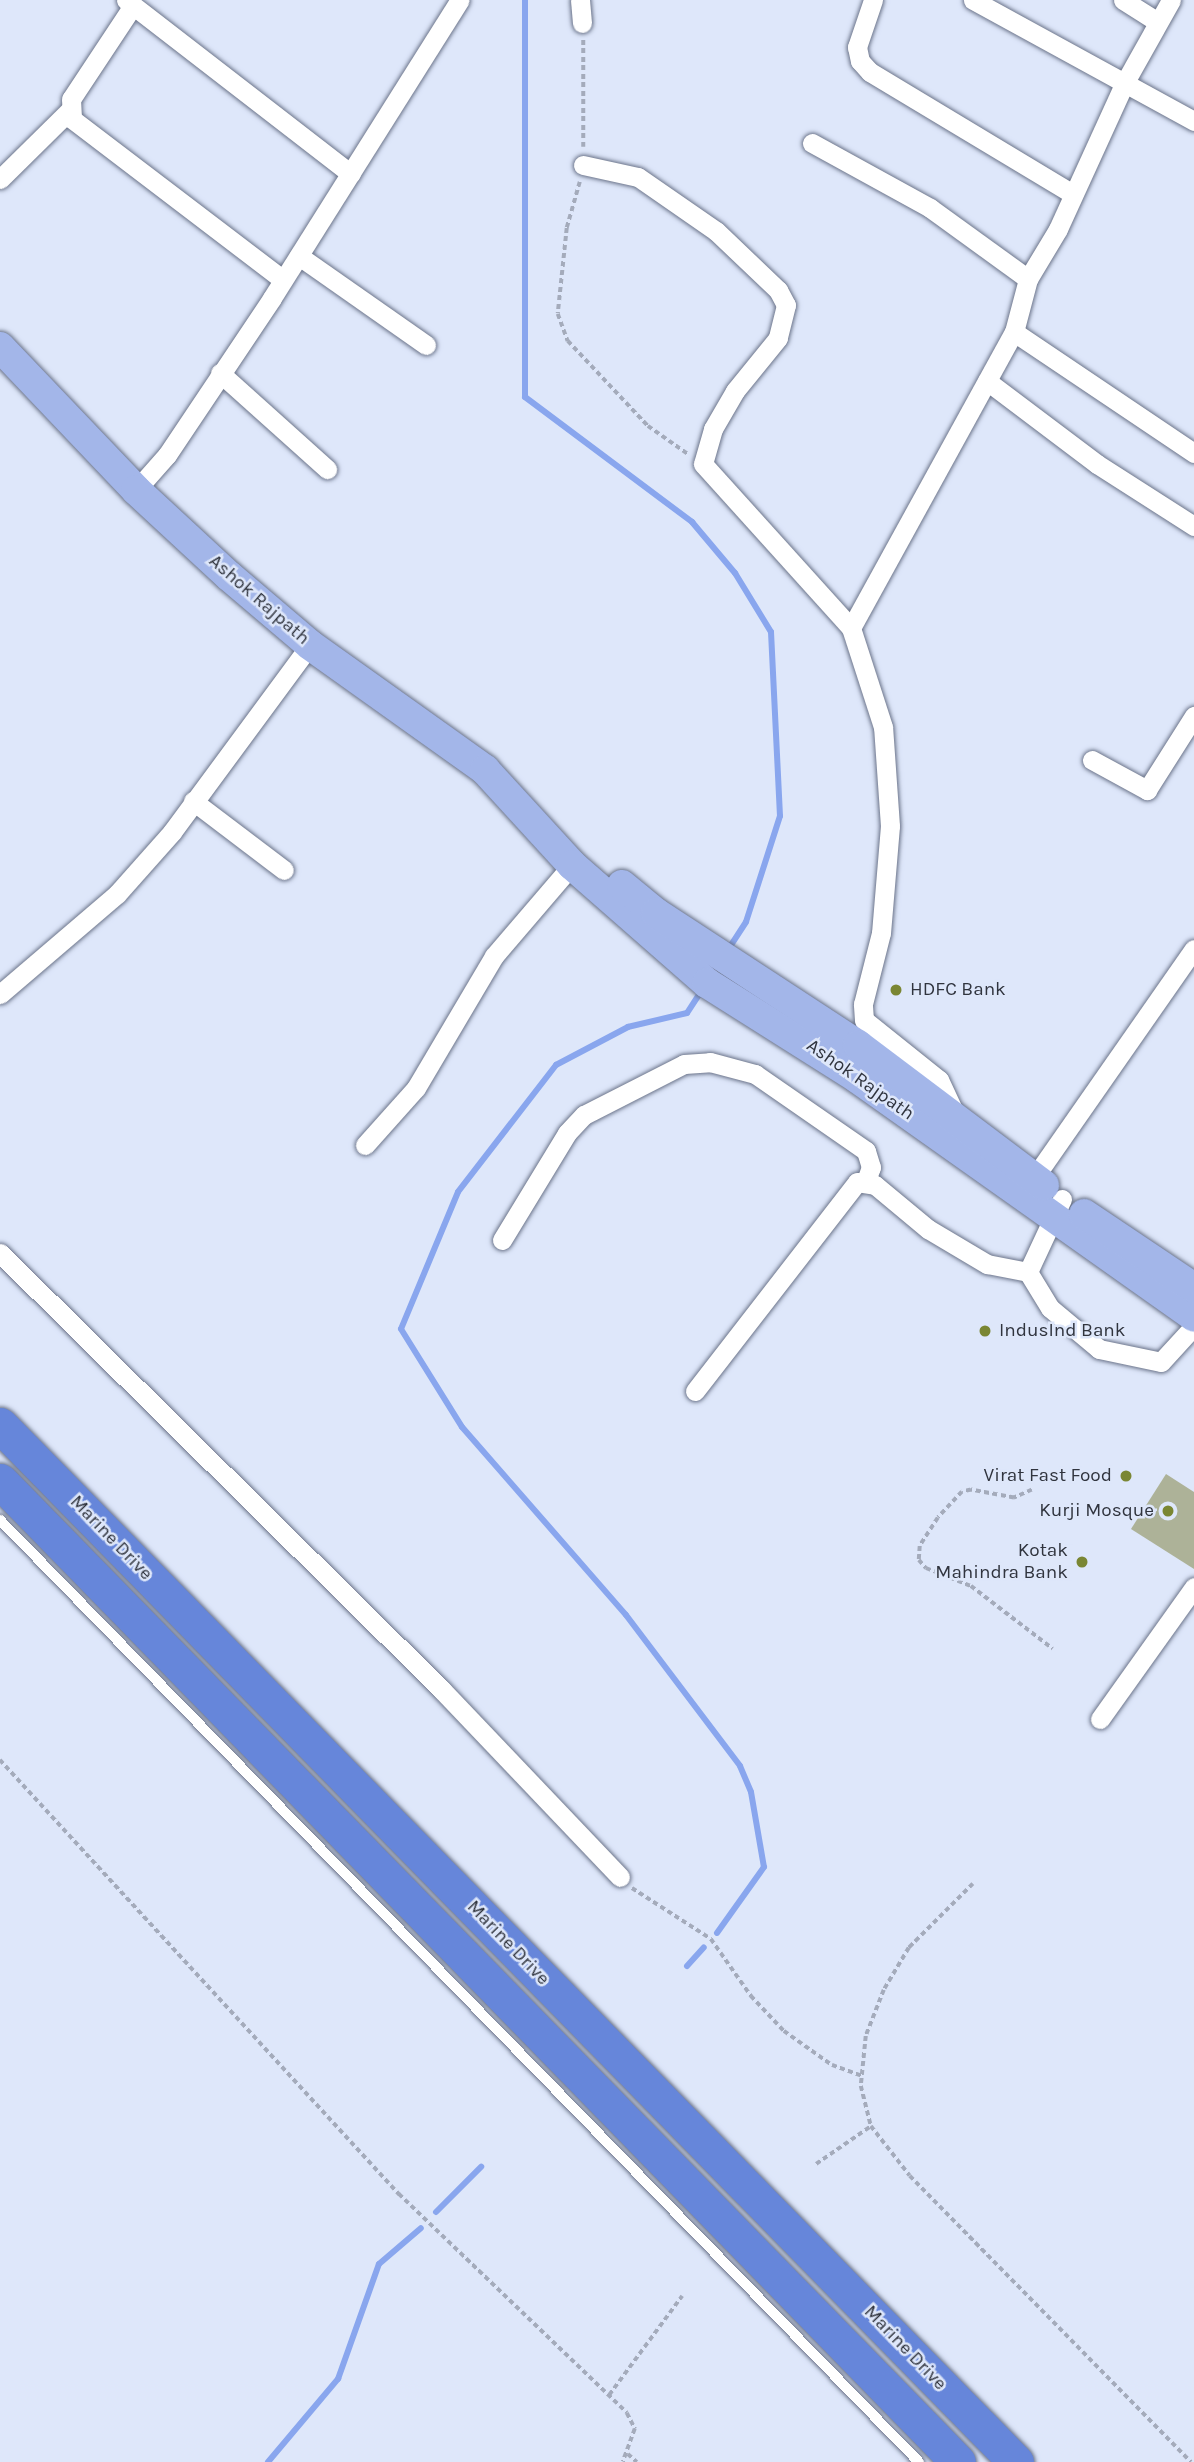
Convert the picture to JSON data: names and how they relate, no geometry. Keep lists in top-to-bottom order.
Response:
{
  "streets": {
    "highway": ["Marine Drive"],
    "main road": ["Ashok Rajpath"]
  },
  "places": [
    "HDFC Bank",
    "IndusInd Bank",
    "Virat Fast Food",
    "Kurji Mosque",
    "Kotak Mahindra Bank"
  ]
}
